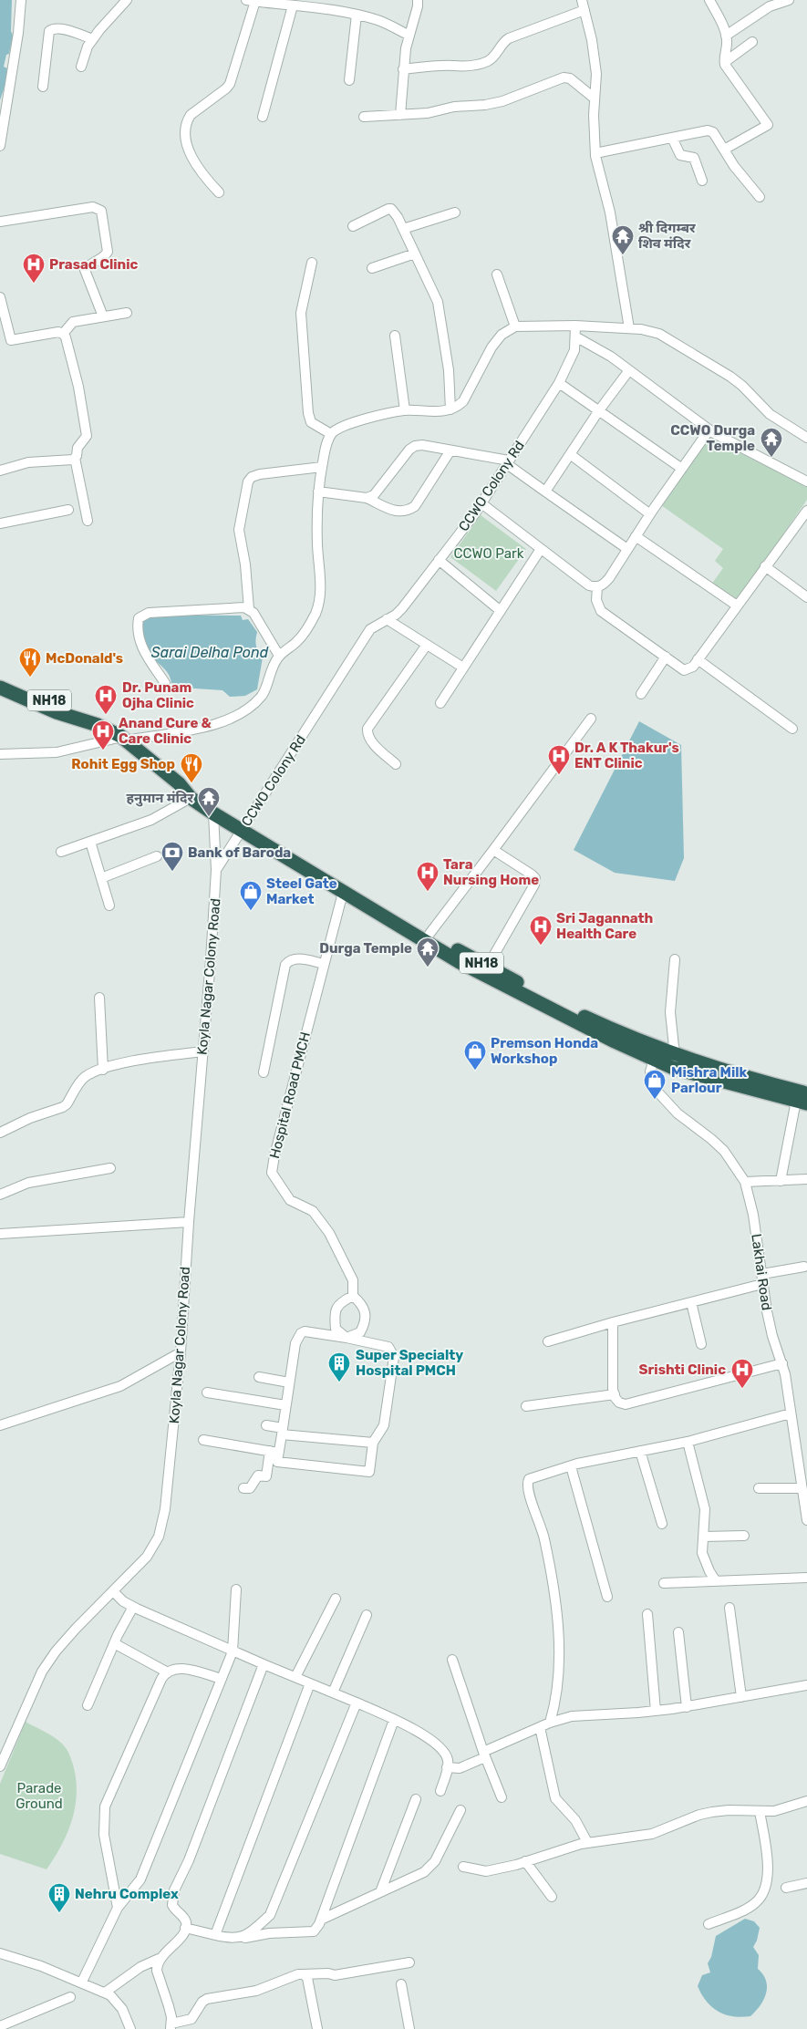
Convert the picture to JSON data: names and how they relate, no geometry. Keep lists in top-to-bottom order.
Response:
{
  "streets": {
    "highway": ["NH18"],
    "street": [
      "CCWO Colony Rd",
      "Koyla Nagar Colony Road",
      "Hospital Road PMCH",
      "Lakhai Road"
    ]
  },
  "crossings": [
    ["CCWO Colony Rd", "NH18"],
    ["CCWO Colony Rd", "Koyla Nagar Colony Road"],
    ["NH18", "Koyla Nagar Colony Road"],
    ["NH18", "Hospital Road PMCH"],
    ["NH18", "Lakhai Road"]
  ],
  "water": ["Sarai Delha Pond"],
  "parks": ["CCWO Park", "Parade Ground"],
  "places": {
    "temple": [
      "श्री दिगम्बर शिव मंदिर",
      "CCWO Durga Temple",
      "हनुमान मंदिर",
      "Durga Temple"
    ],
    "hospital": [
      "Prasad Clinic",
      "Dr. Punam Ojha Clinic",
      "Anand Cure & Care Clinic",
      "Dr. A K Thakur's ENT Clinic",
      "Tara Nursing Home",
      "Sri Jagannath Health Care",
      "Srishti Clinic"
    ],
    "restaurant": ["McDonald's", "Rohit Egg Shop"],
    "bank": ["Bank of Baroda"],
    "shop": ["Steel Gate Market", "Premson Honda Workshop", "Mishra Milk Parlour"],
    "building": ["Super Specialty Hospital PMCH", "Nehru Complex"]
  }
}
